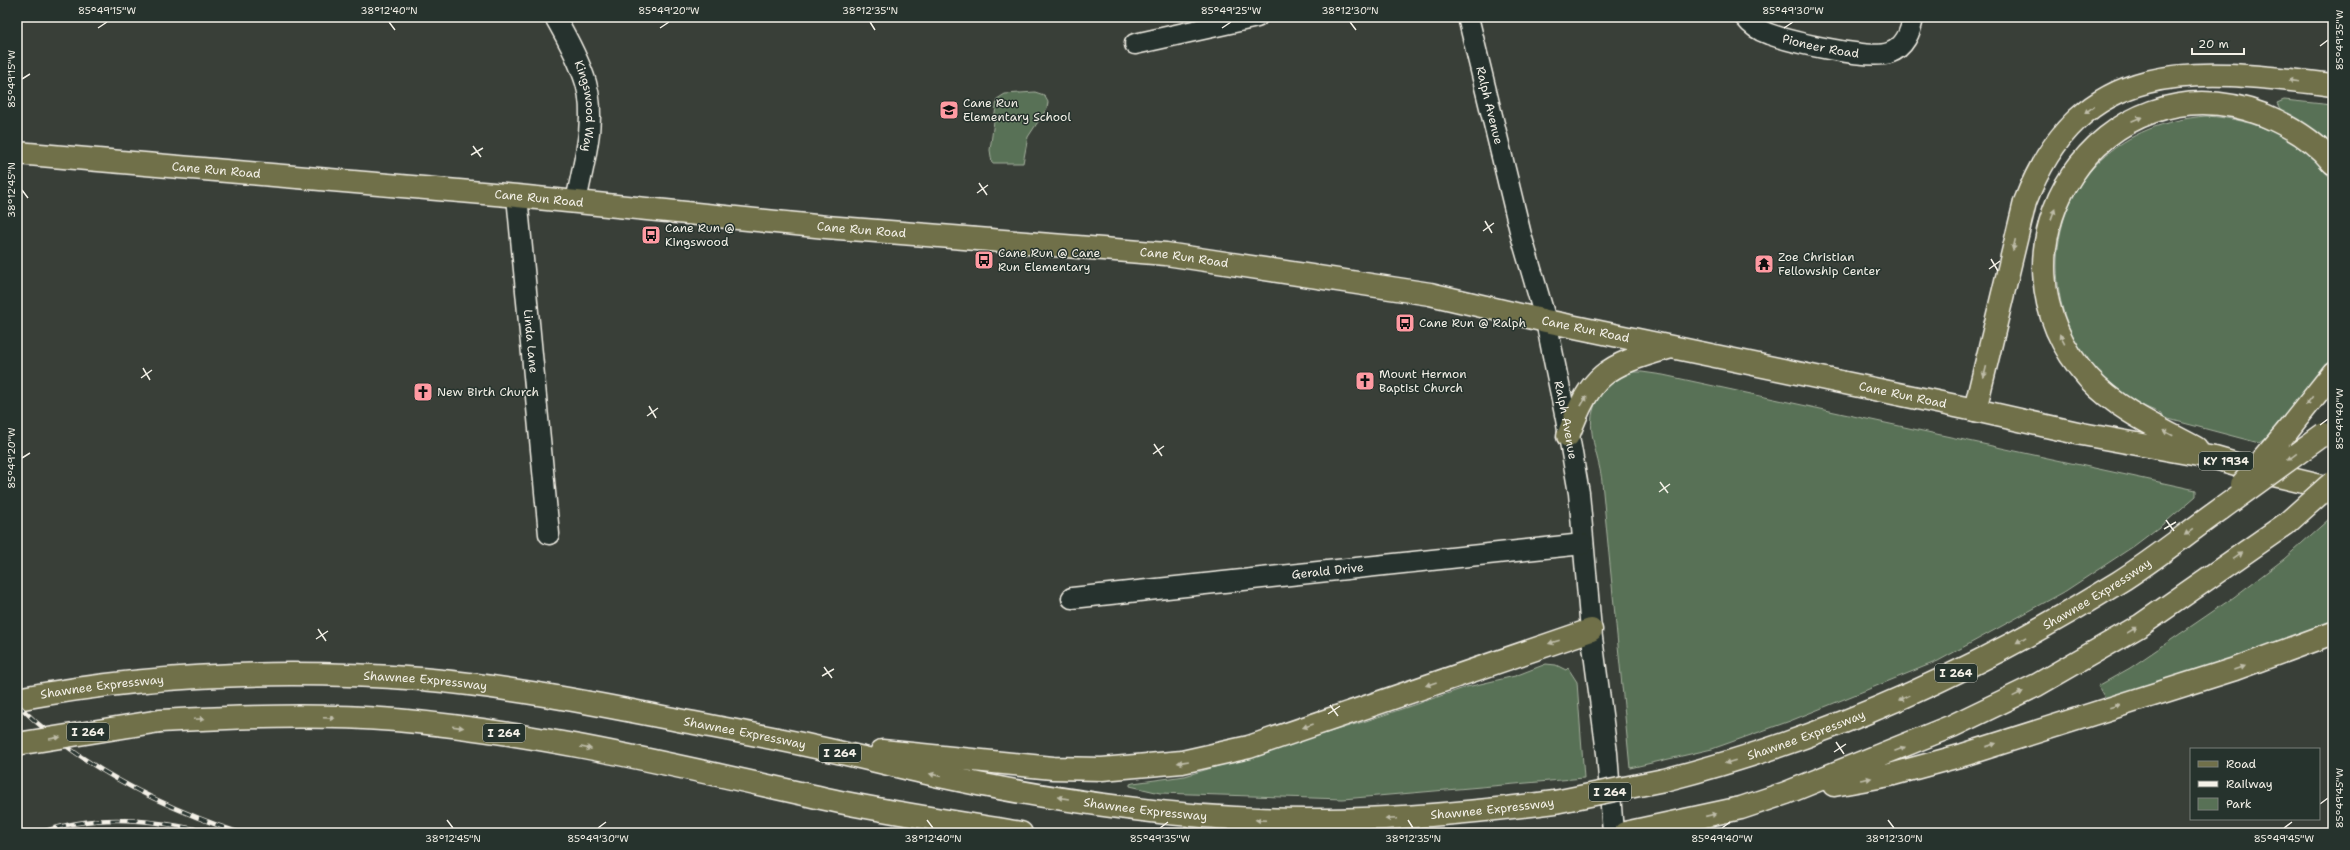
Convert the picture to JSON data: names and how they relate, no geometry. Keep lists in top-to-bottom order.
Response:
{
  "streets": {
    "main road": [
      "Cane Run Road",
      "KY 1934",
      "Shawnee Expressway",
      "I 264"
    ],
    "street": [
      "Pioneer Road",
      "Ralph Avenue",
      "Kingswood Way",
      "Linda Lane",
      "Gerald Drive"
    ]
  },
  "crossings": [
    ["Ralph Avenue", "Cane Run Road"],
    ["Ralph Avenue", "Gerald Drive"],
    ["Kingswood Way", "Cane Run Road"],
    ["Cane Run Road", "Linda Lane"]
  ],
  "places": {
    "school or university": ["Cane Run Elementary School"],
    "bus stop": ["Cane Run @ Kingswood", "Cane Run @ Cane Run Elementary", "Cane Run @ Ralph"],
    "temple": ["Zoe Christian Fellowship Center"],
    "church": ["Mount Hermon Baptist Church", "New Birth Church"]
  },
  "legend": ["Road", "Railway", "Park"],
  "scale_bar": "20 m",
  "coordinates": [
    "85°49'15\"W",
    "38°12'40\"N",
    "85°49'20\"W",
    "38°12'35\"N",
    "85°49'25\"W",
    "38°12'30\"N",
    "85°49'30\"W",
    "85°49'35\"W",
    "38°12'45\"N",
    "85°49'40\"W",
    "85°49'45\"W"
  ]
}
